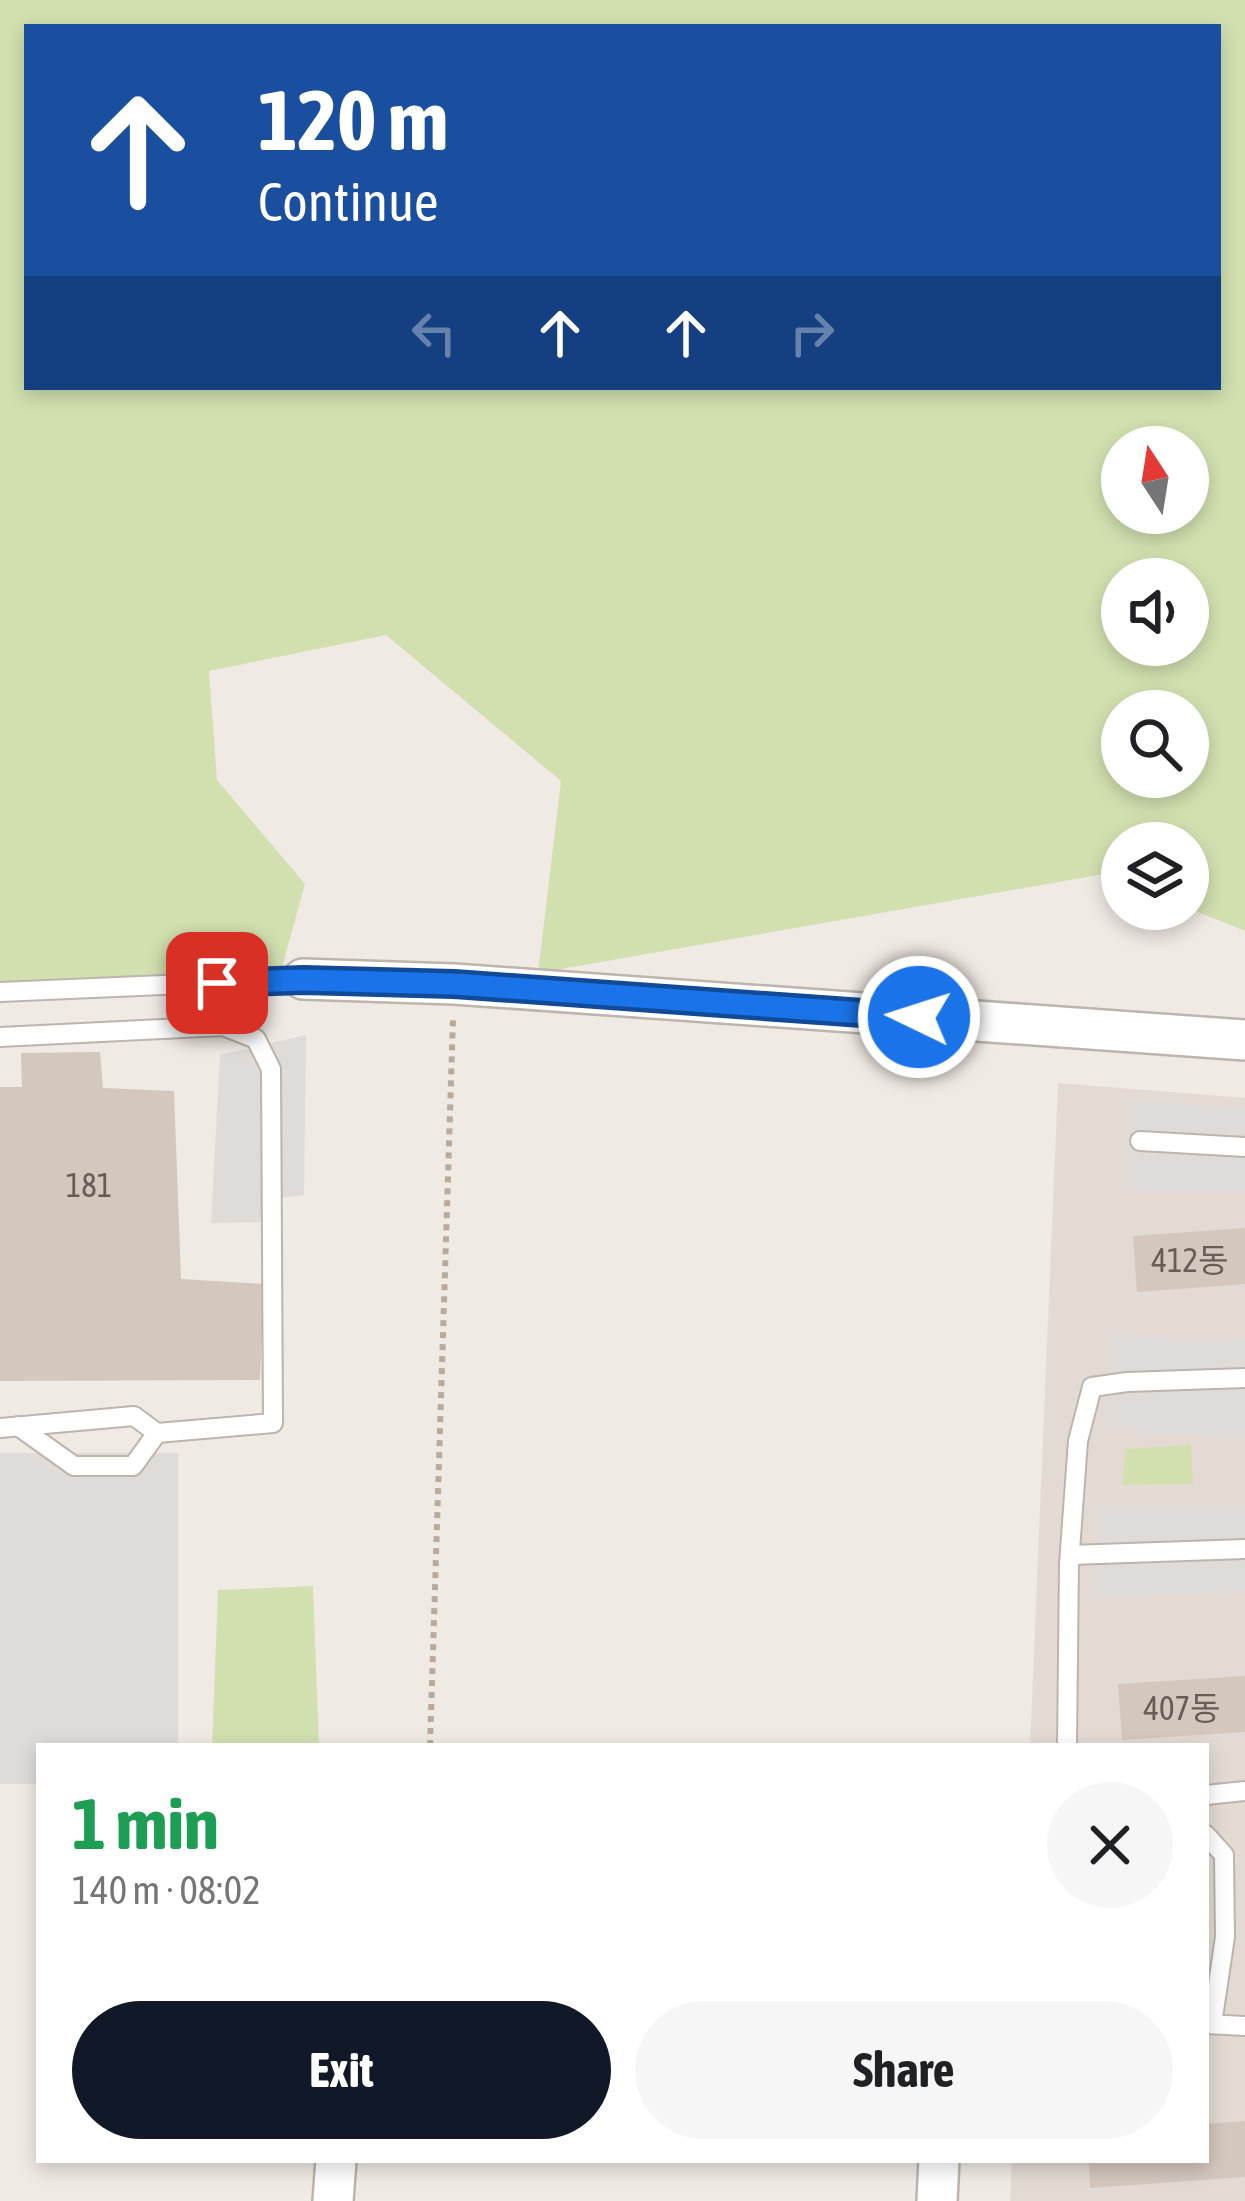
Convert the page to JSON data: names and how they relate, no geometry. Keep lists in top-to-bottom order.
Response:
{
  "house_numbers": ["181", "412동", "407동"],
  "north": "top",
  "page": {
    "turn": ["120 m", "Continue"],
    "heading": ["1 min", "140 m · 08:02"],
    "buttons": ["Exit", "Share"]
  }
}
